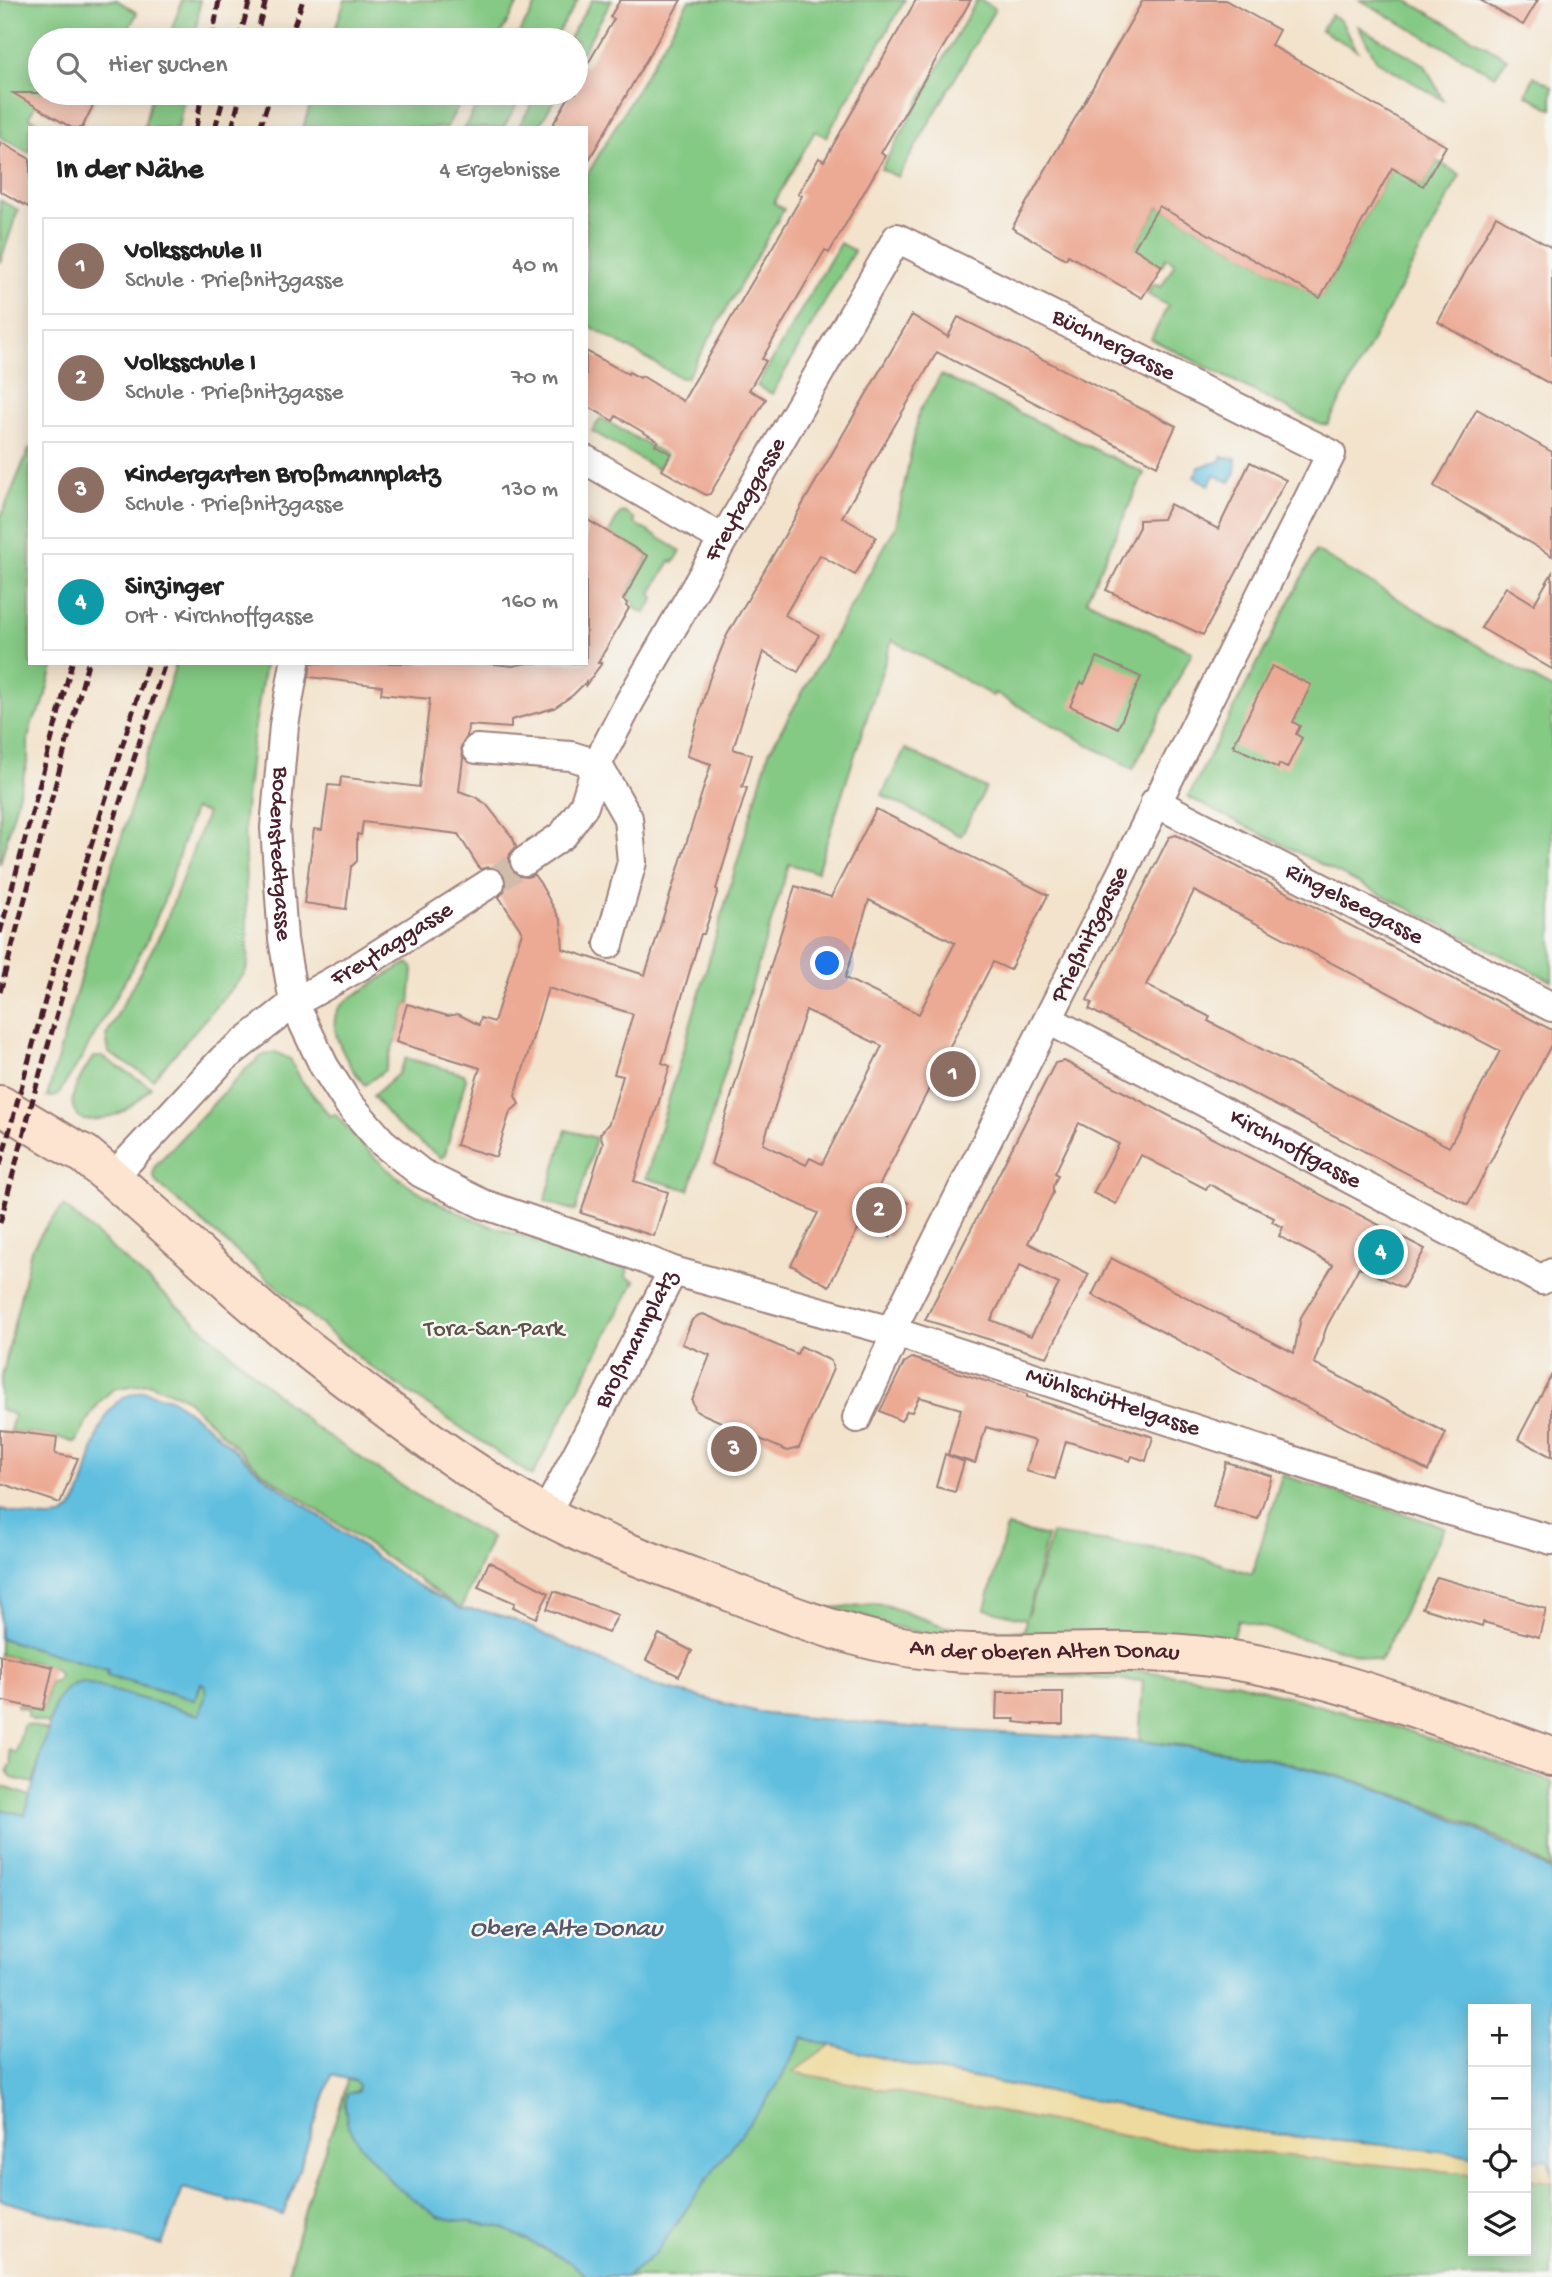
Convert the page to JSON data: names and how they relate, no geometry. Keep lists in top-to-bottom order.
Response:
{
  "streets": {
    "street": [
      "Büchnergasse",
      "Freytaggasse",
      "Bodenstedtgasse",
      "Ringelseegasse",
      "Prießnitzgasse",
      "Kirchhoffgasse",
      "Broßmannplatz",
      "Mühlschüttelgasse",
      "An der oberen Alten Donau"
    ]
  },
  "crossings": [
    ["Büchnergasse", "Freytaggasse"],
    ["Büchnergasse", "Prießnitzgasse"],
    ["Freytaggasse", "Bodenstedtgasse"],
    ["Freytaggasse", "Broßmannplatz"],
    ["Bodenstedtgasse", "Broßmannplatz"],
    ["Ringelseegasse", "Prießnitzgasse"],
    ["Prießnitzgasse", "Kirchhoffgasse"],
    ["Prießnitzgasse", "Mühlschüttelgasse"],
    ["Broßmannplatz", "Mühlschüttelgasse"],
    ["Broßmannplatz", "An der oberen Alten Donau"]
  ],
  "water": ["Obere Alte Donau"],
  "parks": ["Tora-San-Park"],
  "page": {
    "search": "Hier suchen",
    "heading": ["In der Nähe", "4 Ergebnisse"],
    "list": [
      {
        "mark": "1",
        "name": "Volksschule II",
        "note": "Schule · Prießnitzgasse",
        "value": "40 m"
      },
      {
        "mark": "2",
        "name": "Volksschule I",
        "note": "Schule · Prießnitzgasse",
        "value": "70 m"
      },
      {
        "mark": "3",
        "name": "Kindergarten Broßmannplatz",
        "note": "Schule · Prießnitzgasse",
        "value": "130 m"
      },
      {
        "mark": "4",
        "name": "Sinzinger",
        "note": "Ort · Kirchhoffgasse",
        "value": "160 m"
      }
    ],
    "pins": [
      "1",
      "2",
      "4",
      "3"
    ],
    "map_buttons": ["+", "−"]
  }
}
